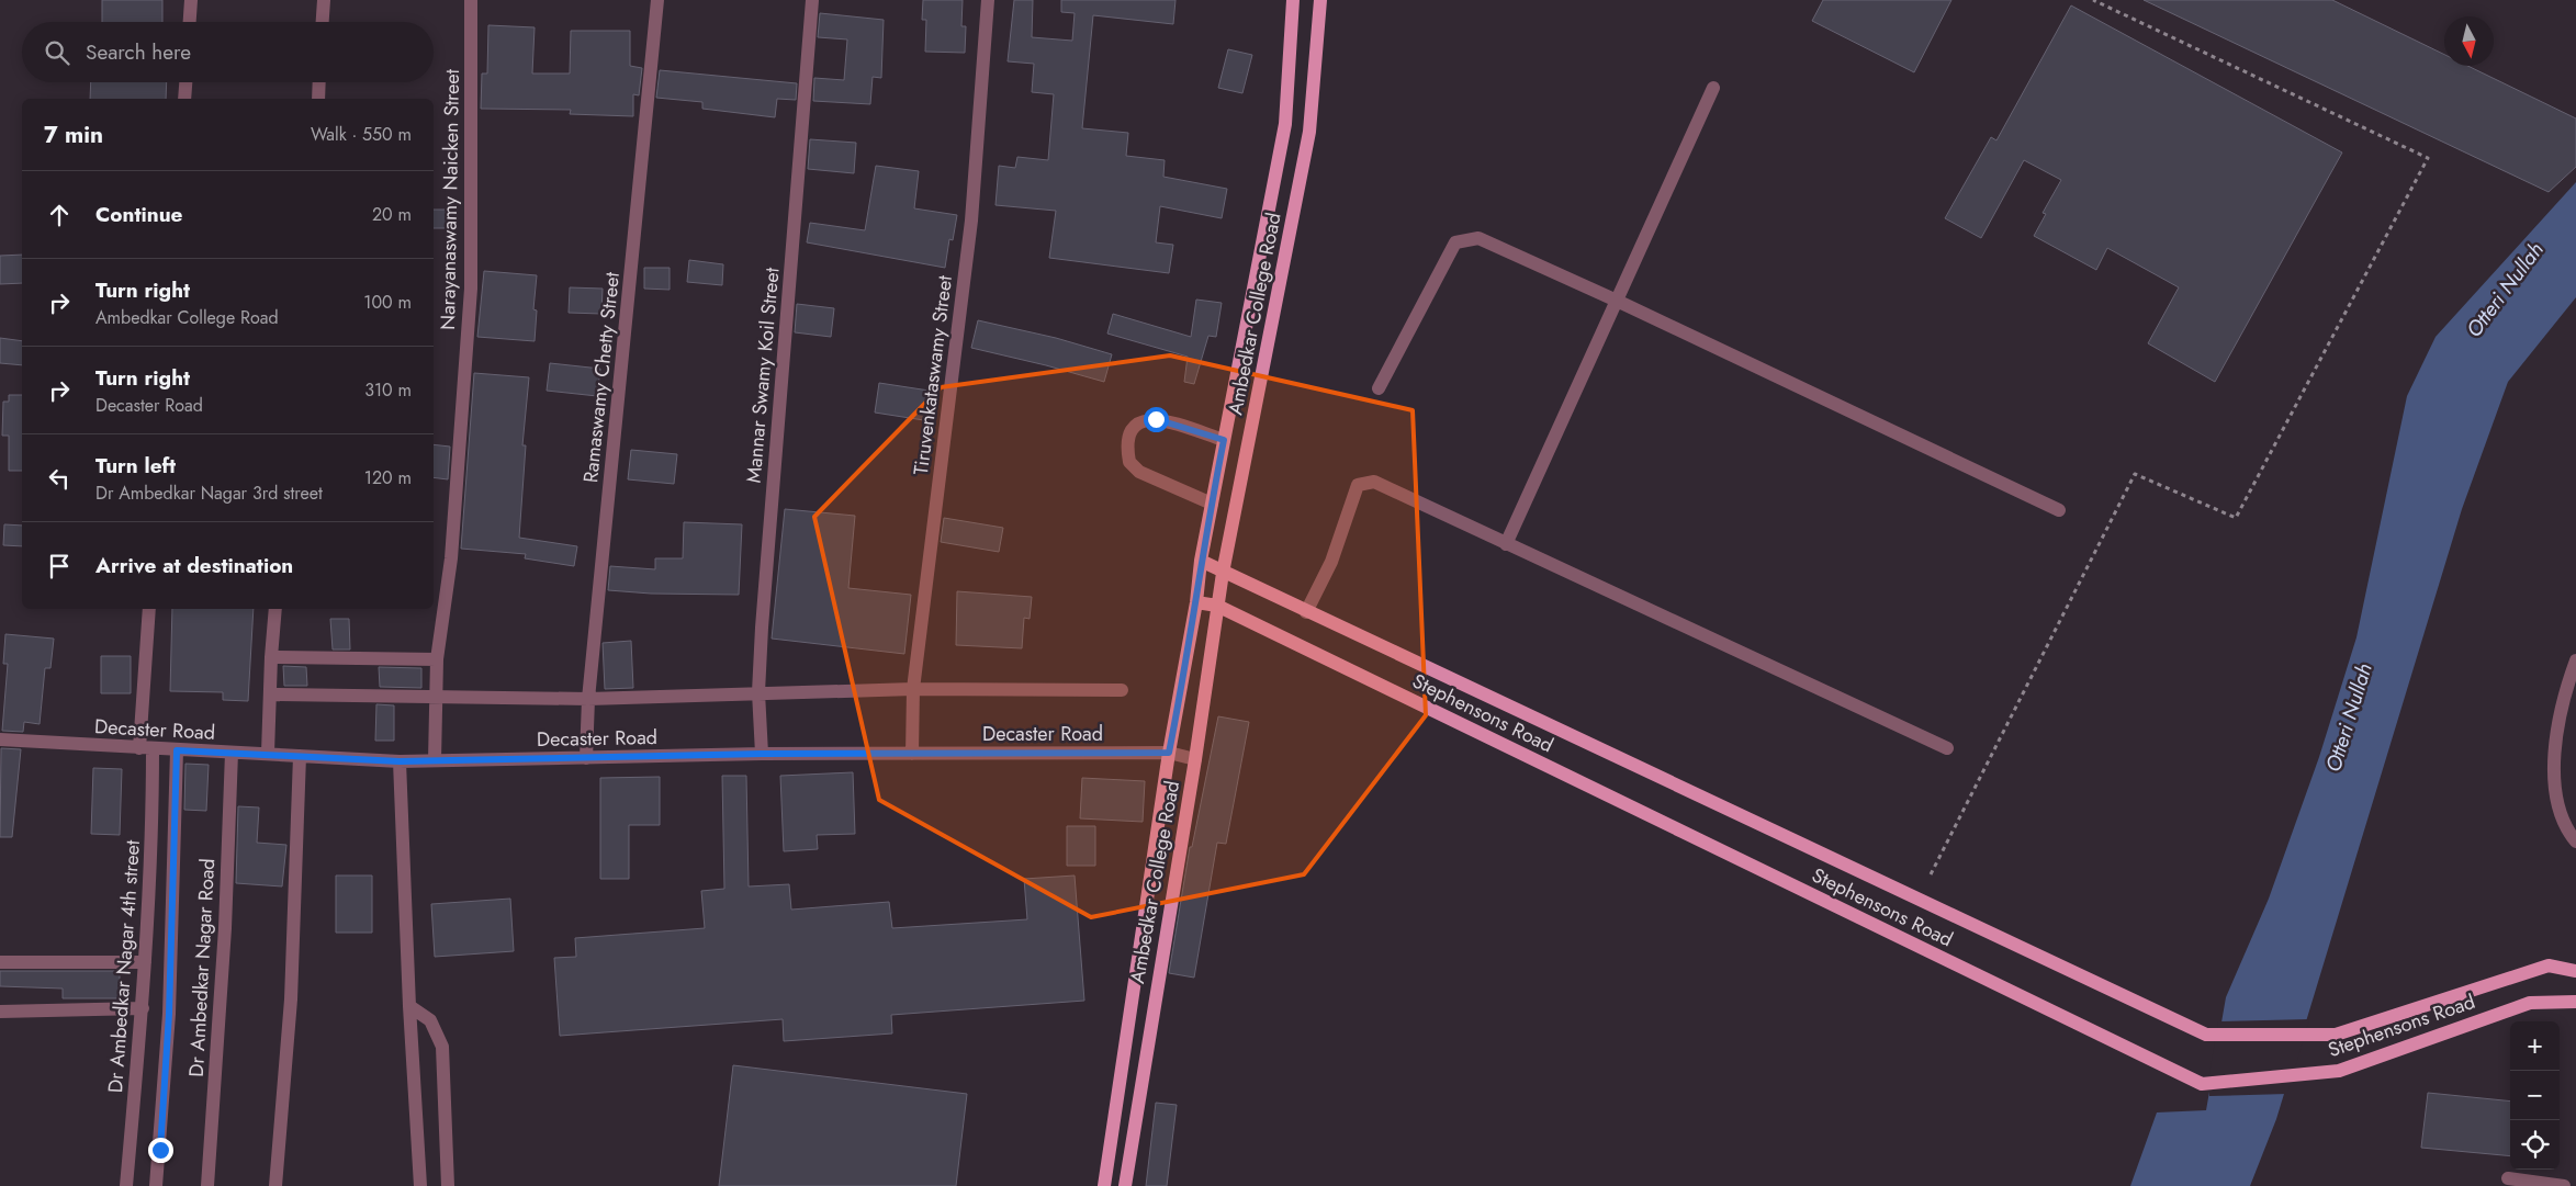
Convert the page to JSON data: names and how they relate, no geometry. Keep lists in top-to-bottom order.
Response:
{
  "streets": {
    "main road": ["Ambedkar College Road", "Stephensons Road"],
    "street": [
      "Narayanaswamy Naicken Street",
      "Mannar Swamy Koil Street",
      "Tiruvenkataswamy Street",
      "Ramaswamy Chetty Street",
      "Decaster Road",
      "Dr Ambedkar Nagar 4th street",
      "Dr Ambedkar Nagar Road"
    ]
  },
  "crossings": [
    ["Narayanaswamy Naicken Street", "Decaster Road"],
    ["Ambedkar College Road", "Stephensons Road"],
    ["Ambedkar College Road", "Decaster Road"],
    ["Mannar Swamy Koil Street", "Decaster Road"],
    ["Tiruvenkataswamy Street", "Decaster Road"],
    ["Ramaswamy Chetty Street", "Decaster Road"],
    ["Decaster Road", "Dr Ambedkar Nagar 4th street"],
    ["Decaster Road", "Dr Ambedkar Nagar Road"]
  ],
  "water": ["Otteri Nullah"],
  "north": "bottom",
  "page": {
    "search": "Search here",
    "heading": ["7 min", "Walk · 550 m"],
    "list": [
      ["Continue", "20 m"],
      ["Turn right", "Ambedkar College Road", "100 m"],
      ["Turn right", "Decaster Road", "310 m"],
      ["Turn left", "Dr Ambedkar Nagar 3rd street", "120 m"],
      "Arrive at destination"
    ],
    "map_buttons": ["+", "−"]
  }
}
